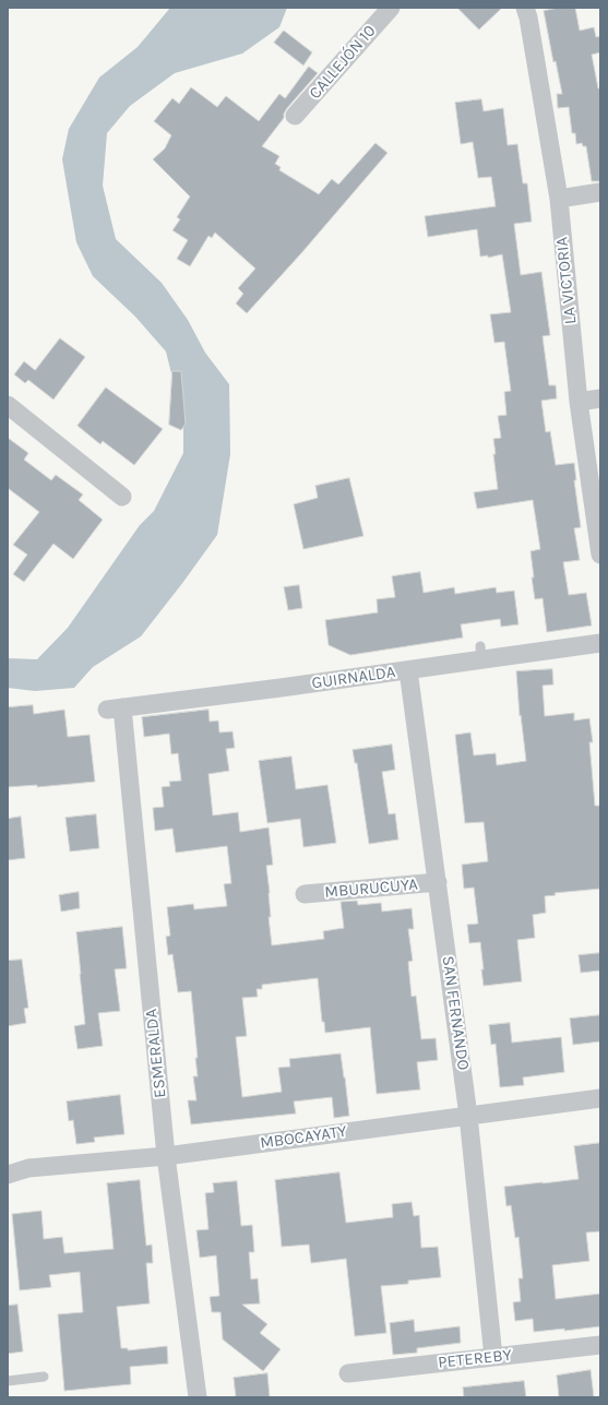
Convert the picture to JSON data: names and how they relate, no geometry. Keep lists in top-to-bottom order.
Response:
{
  "streets": {
    "street": [
      "CALLEJÓN 10",
      "LA VICTORIA",
      "GUIRNALDA",
      "MBURUCUYA",
      "SAN FERNANDO",
      "ESMERALDA",
      "MBOCAYATY",
      "PETEREBY"
    ]
  },
  "crossings": [
    ["GUIRNALDA", "SAN FERNANDO"],
    ["GUIRNALDA", "ESMERALDA"],
    ["MBURUCUYA", "SAN FERNANDO"],
    ["SAN FERNANDO", "MBOCAYATY"],
    ["SAN FERNANDO", "PETEREBY"],
    ["ESMERALDA", "MBOCAYATY"]
  ]
}
